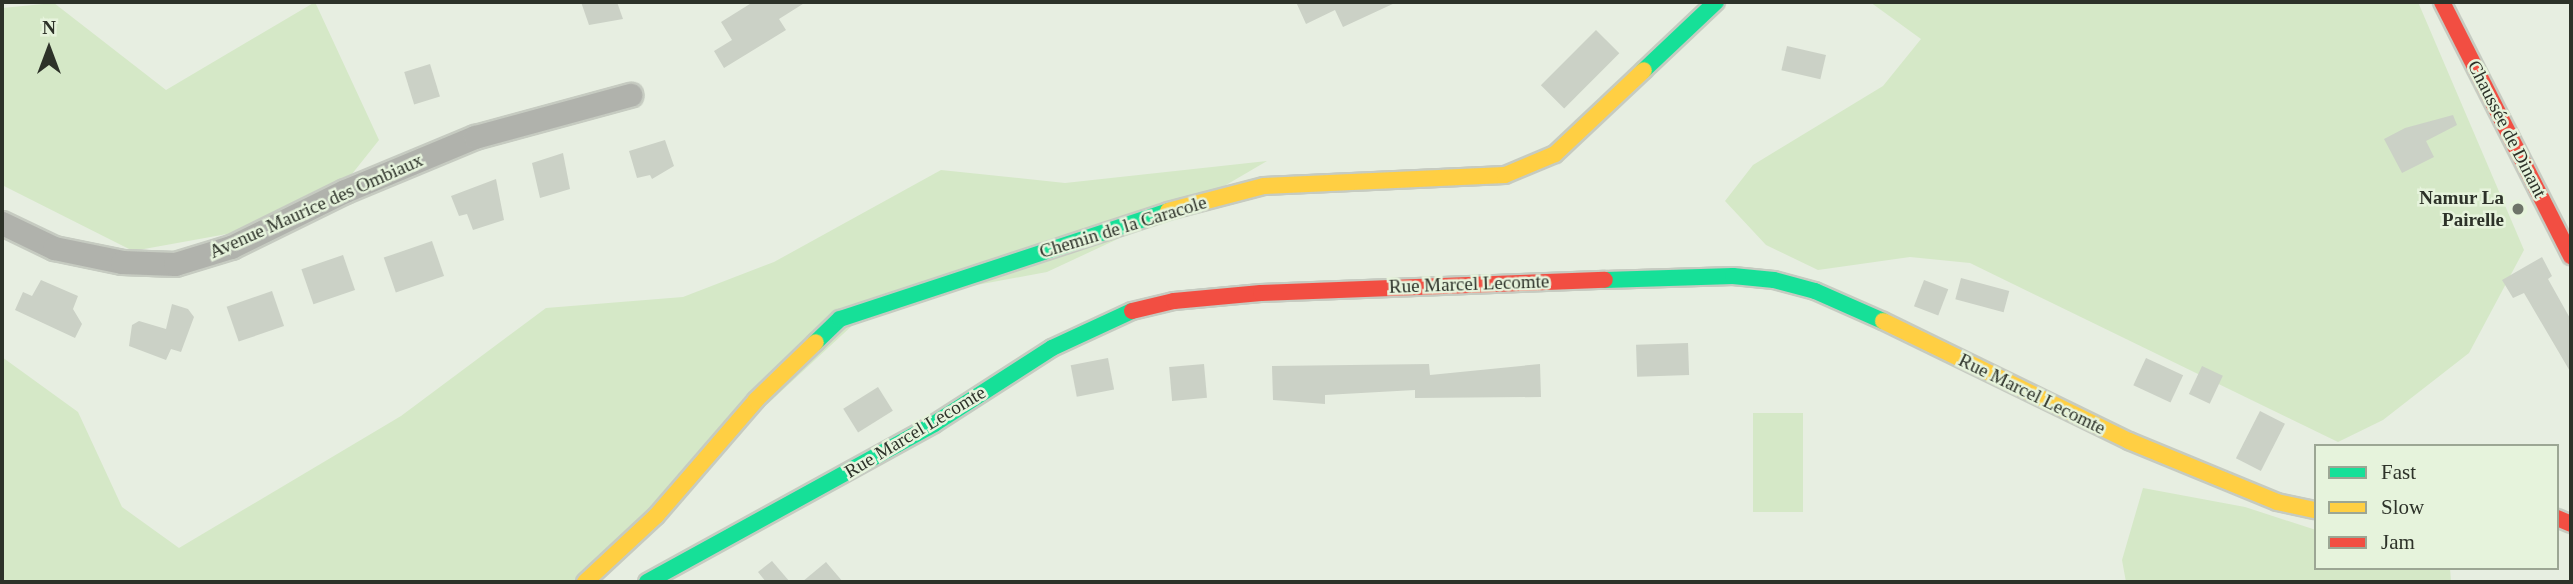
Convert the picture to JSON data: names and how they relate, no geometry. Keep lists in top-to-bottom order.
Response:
{
  "streets": {
    "street": [
      "Chaussée de Dinant",
      "Avenue Maurice des Ombiaux",
      "Chemin de la Caracole",
      "Rue Marcel Lecomte"
    ]
  },
  "places": ["Namur La Pairelle"],
  "legend": ["Fast", "Slow", "Jam"],
  "north": "top"
}
